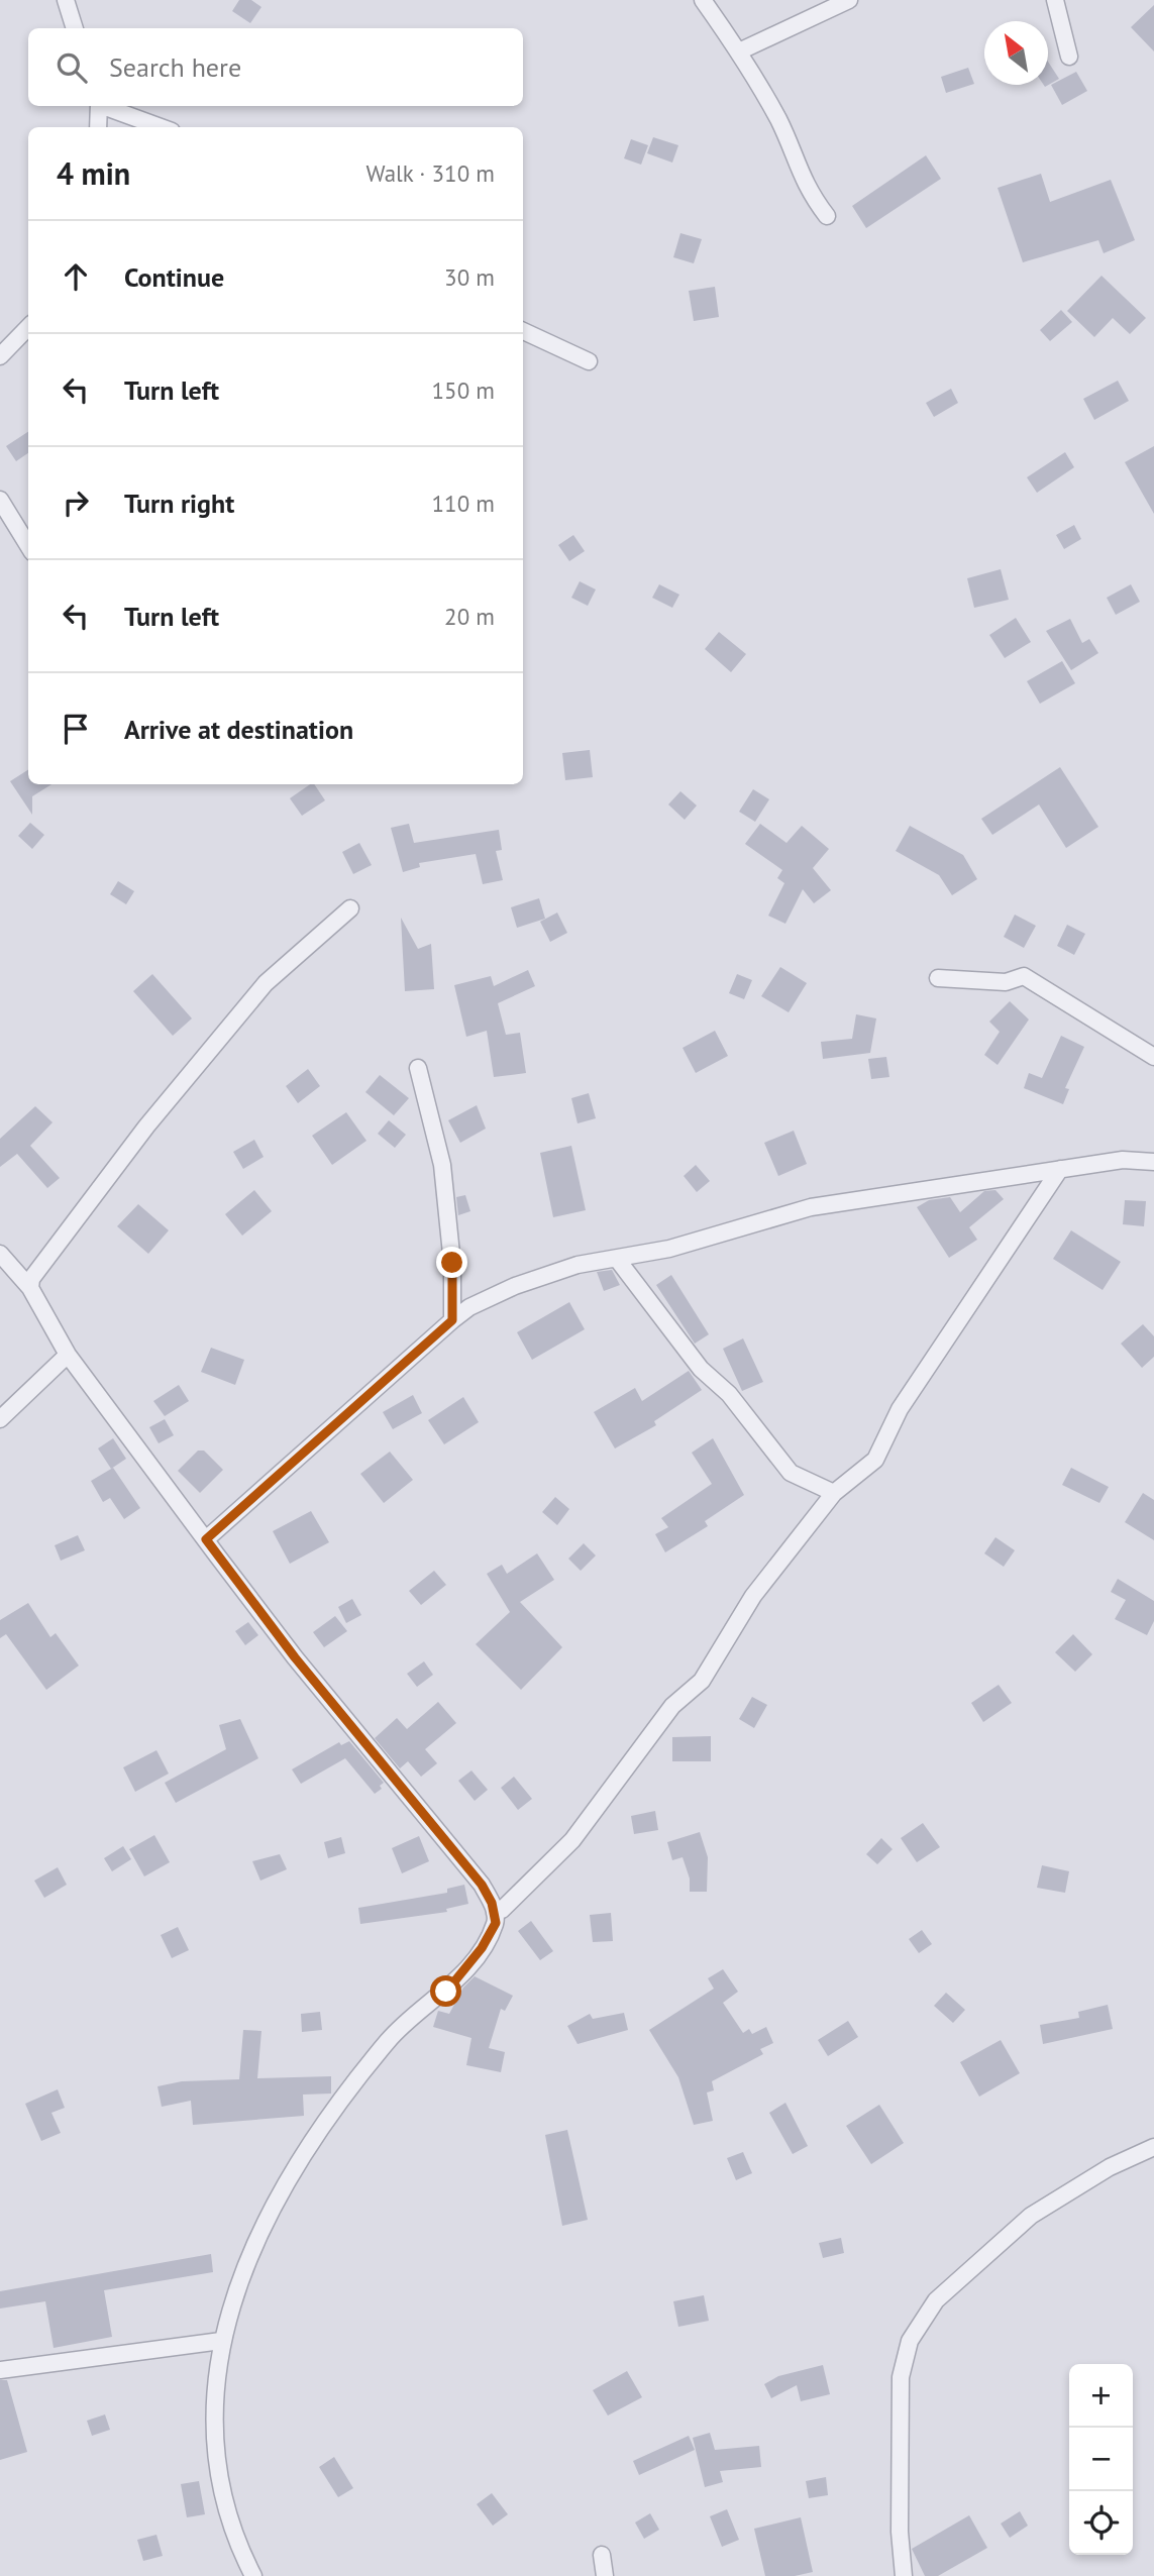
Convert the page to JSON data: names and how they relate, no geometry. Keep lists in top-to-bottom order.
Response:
{
  "north": "top left",
  "page": {
    "search": "Search here",
    "heading": ["4 min", "Walk · 310 m"],
    "list": [
      ["Continue", "30 m"],
      ["Turn left", "150 m"],
      ["Turn right", "110 m"],
      ["Turn left", "20 m"],
      "Arrive at destination"
    ],
    "map_buttons": ["+", "−"]
  }
}
